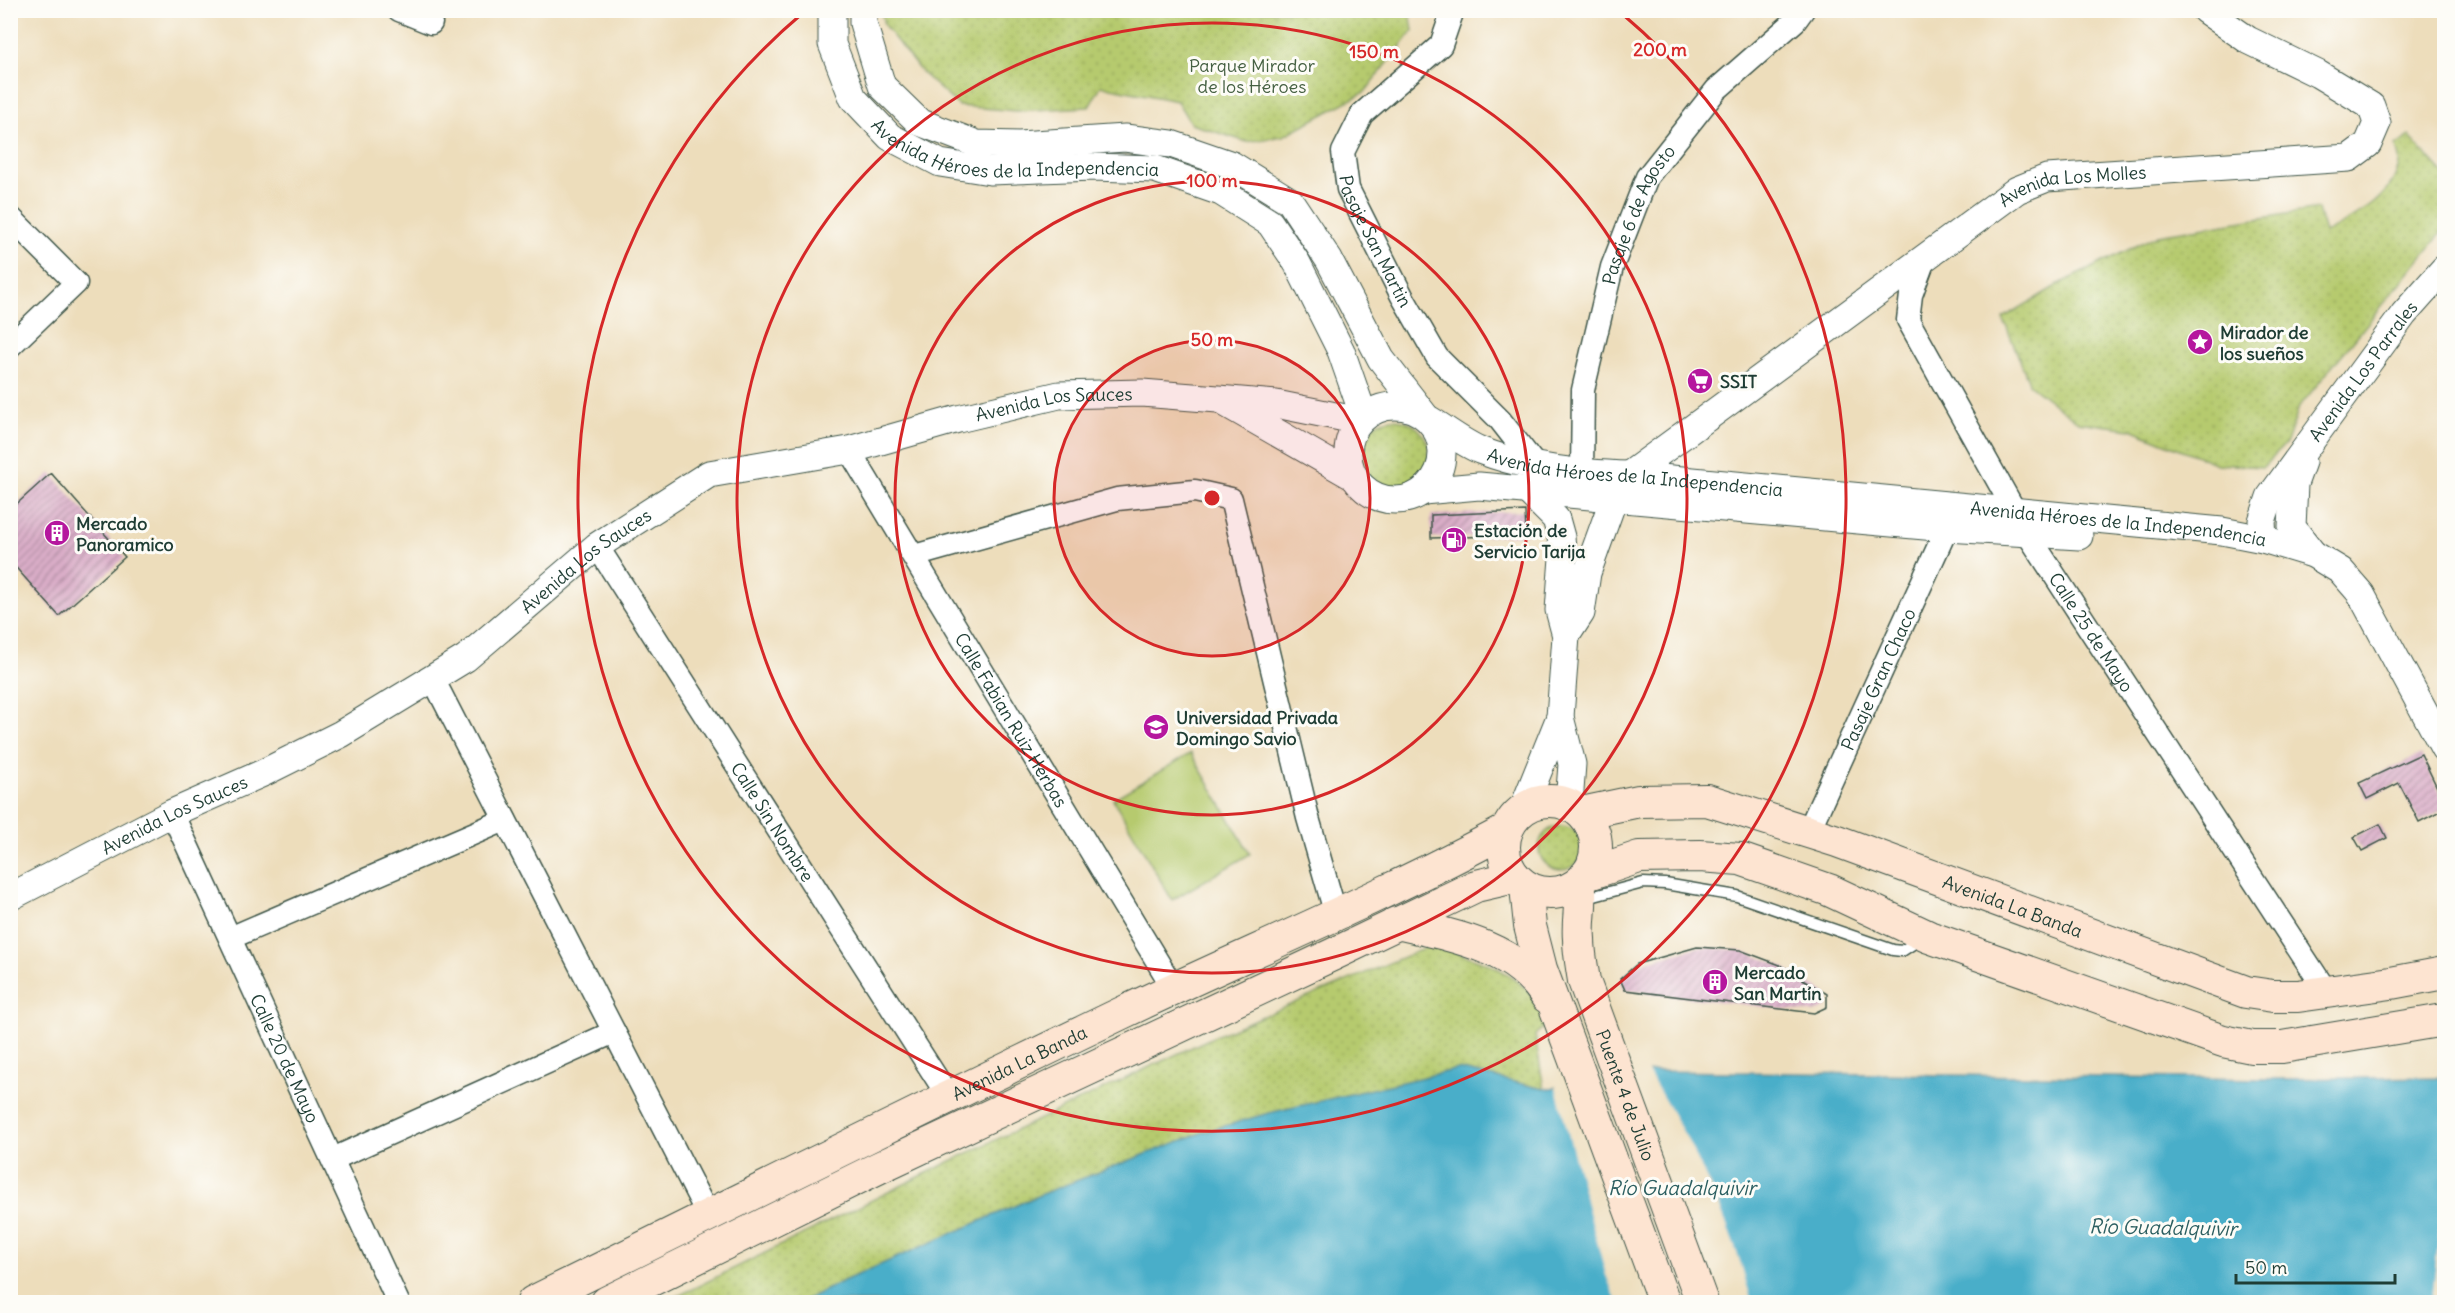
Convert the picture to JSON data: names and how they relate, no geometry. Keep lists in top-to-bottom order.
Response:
{
  "streets": {
    "main road": ["Avenida La Banda", "Puente 4 de Julio"],
    "street": [
      "Avenida Héroes de la Independencia",
      "Avenida Los Molles",
      "Pasaje 6 de Agosto",
      "Pasaje San Martin",
      "Avenida Los Parrales",
      "Avenida Los Sauces",
      "Calle 25 de Mayo",
      "Pasaje Gran Chaco",
      "Calle Fabian Ruiz Herbas",
      "Calle Sin Nombre",
      "Calle 20 de Mayo"
    ]
  },
  "crossings": [
    ["Avenida Héroes de la Independencia", "Avenida Los Molles"],
    ["Avenida Héroes de la Independencia", "Pasaje 6 de Agosto"],
    ["Avenida Héroes de la Independencia", "Pasaje San Martin"],
    ["Avenida Héroes de la Independencia", "Avenida Los Parrales"],
    ["Avenida Héroes de la Independencia", "Avenida Los Sauces"],
    ["Avenida Héroes de la Independencia", "Calle 25 de Mayo"],
    ["Avenida Héroes de la Independencia", "Pasaje Gran Chaco"],
    ["Avenida Los Sauces", "Calle Fabian Ruiz Herbas"],
    ["Avenida Los Sauces", "Calle Sin Nombre"],
    ["Avenida Los Sauces", "Calle 20 de Mayo"],
    ["Calle 25 de Mayo", "Avenida La Banda"],
    ["Pasaje Gran Chaco", "Avenida La Banda"],
    ["Calle Fabian Ruiz Herbas", "Avenida La Banda"],
    ["Calle Sin Nombre", "Avenida La Banda"],
    ["Avenida La Banda", "Puente 4 de Julio"]
  ],
  "water": ["Río Guadalquivir"],
  "parks": ["Parque Mirador de los Héroes"],
  "places": {
    "place": ["Mirador de los sueños"],
    "supermarket": ["SSIT"],
    "building": ["Mercado Panoramico", "Mercado San Martín"],
    "fuel station": ["Estación de Servicio Tarija"],
    "school or university": ["Universidad Privada Domingo Savio"]
  },
  "scale_bar": "50 m",
  "rings": [
    "200 m",
    "150 m",
    "100 m",
    "50 m"
  ]
}
